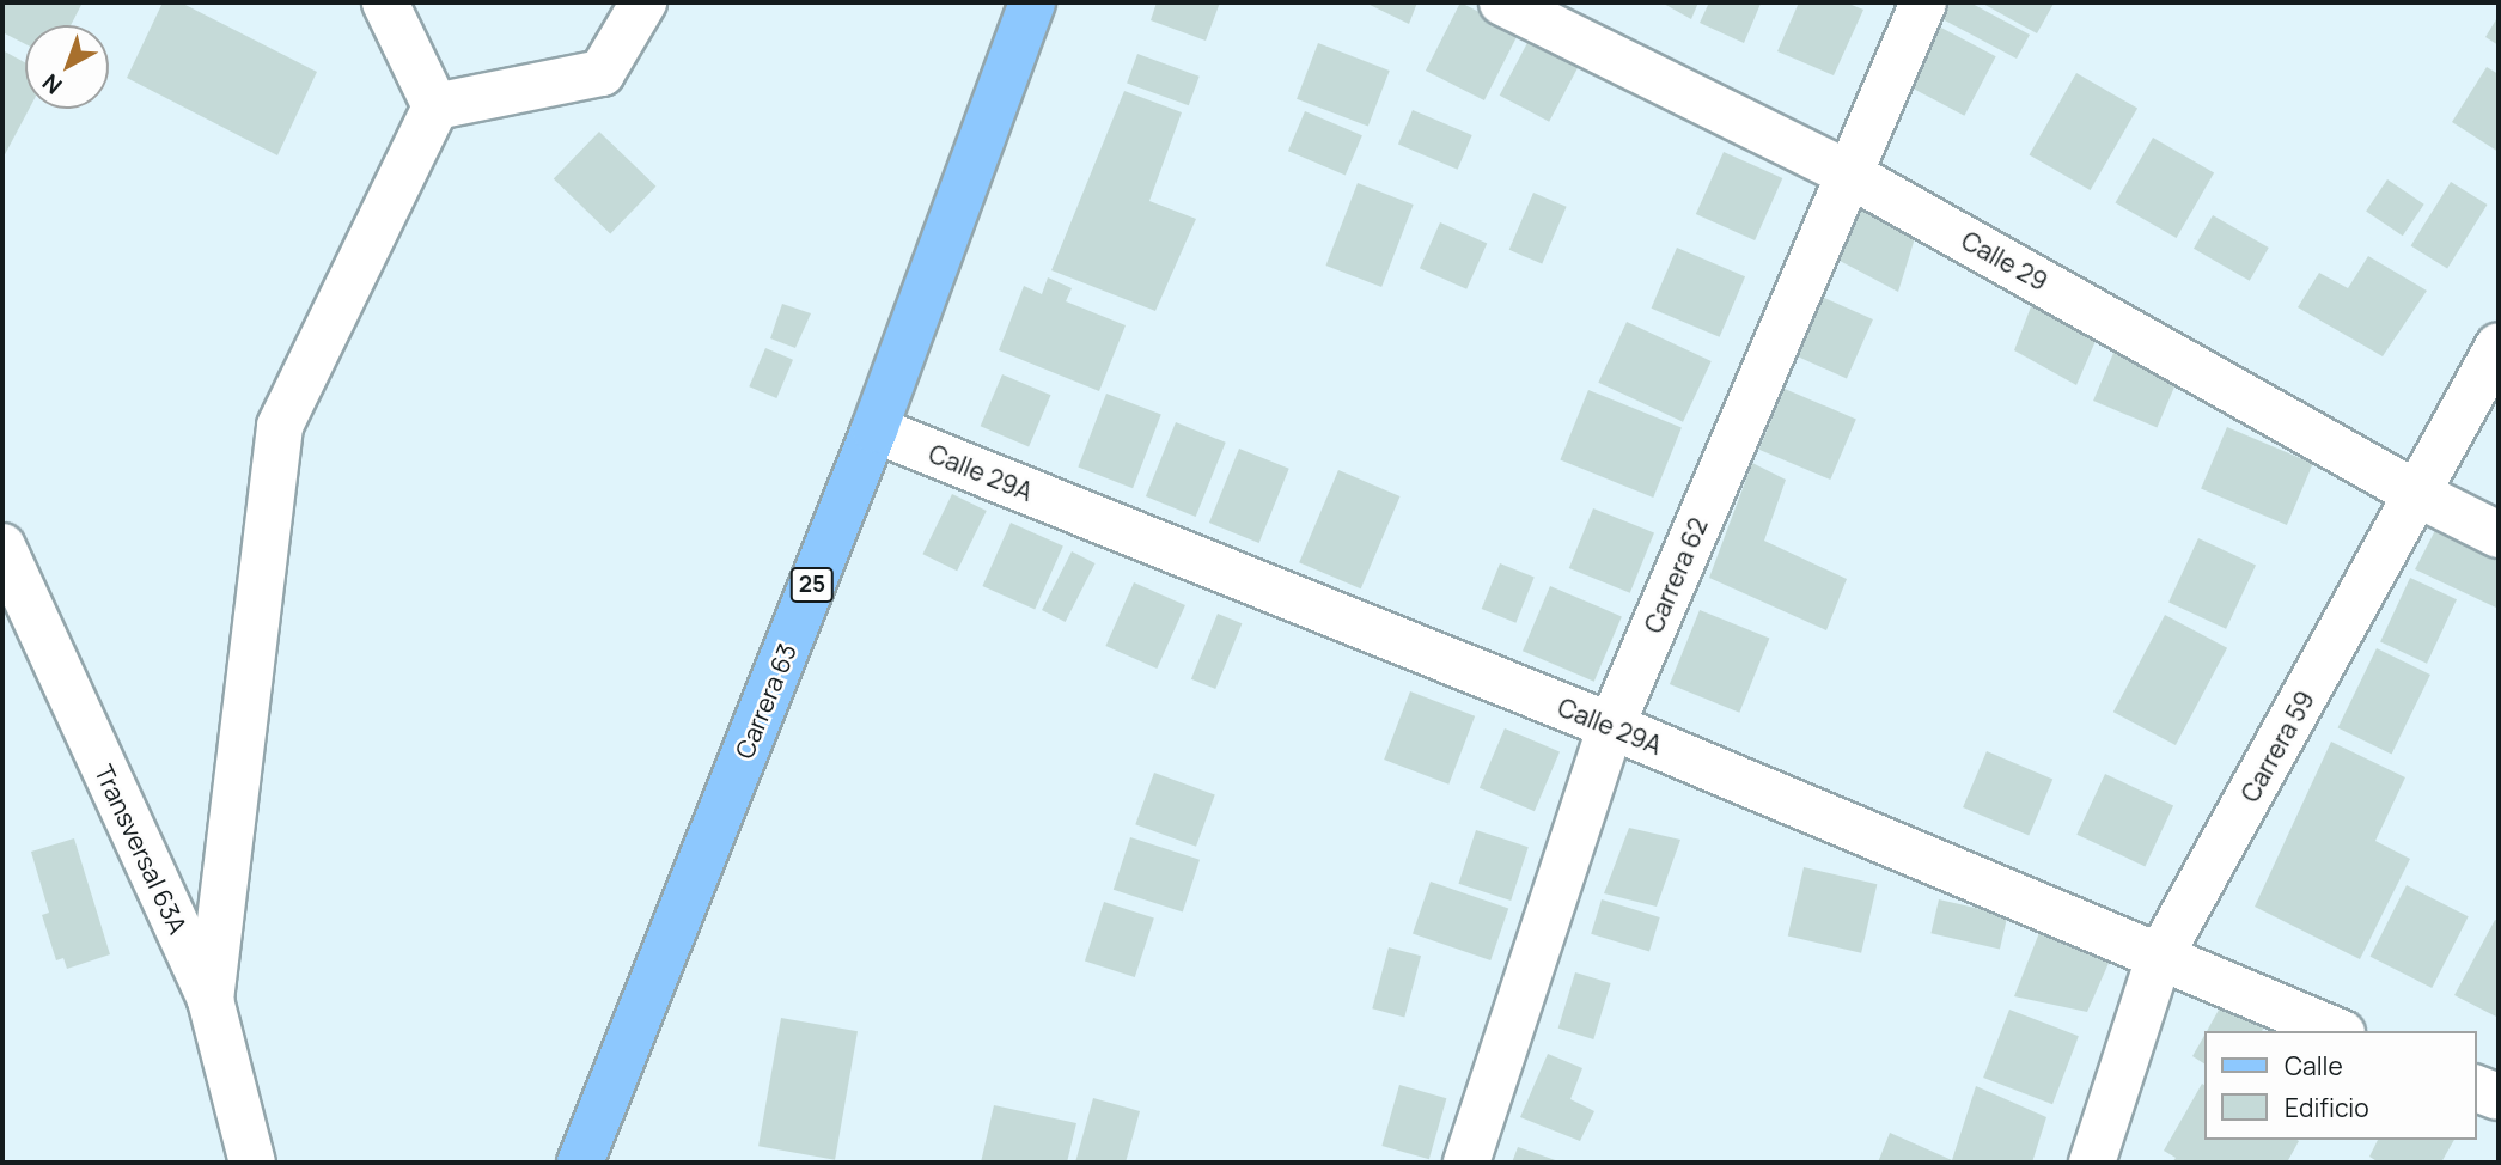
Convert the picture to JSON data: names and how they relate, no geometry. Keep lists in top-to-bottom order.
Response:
{
  "streets": {
    "main road": ["25", "Carrera 63"],
    "street": [
      "Calle 29",
      "Calle 29A",
      "Carrera 62",
      "Carrera 59",
      "Transversal 63A"
    ]
  },
  "crossings": [
    ["Calle 29", "Carrera 62"],
    ["Calle 29", "Carrera 59"],
    ["Calle 29A", "Carrera 62"],
    ["Calle 29A", "Carrera 63"],
    ["Calle 29A", "Carrera 59"]
  ],
  "legend": ["Calle", "Edificio"],
  "north": "bottom left"
}
